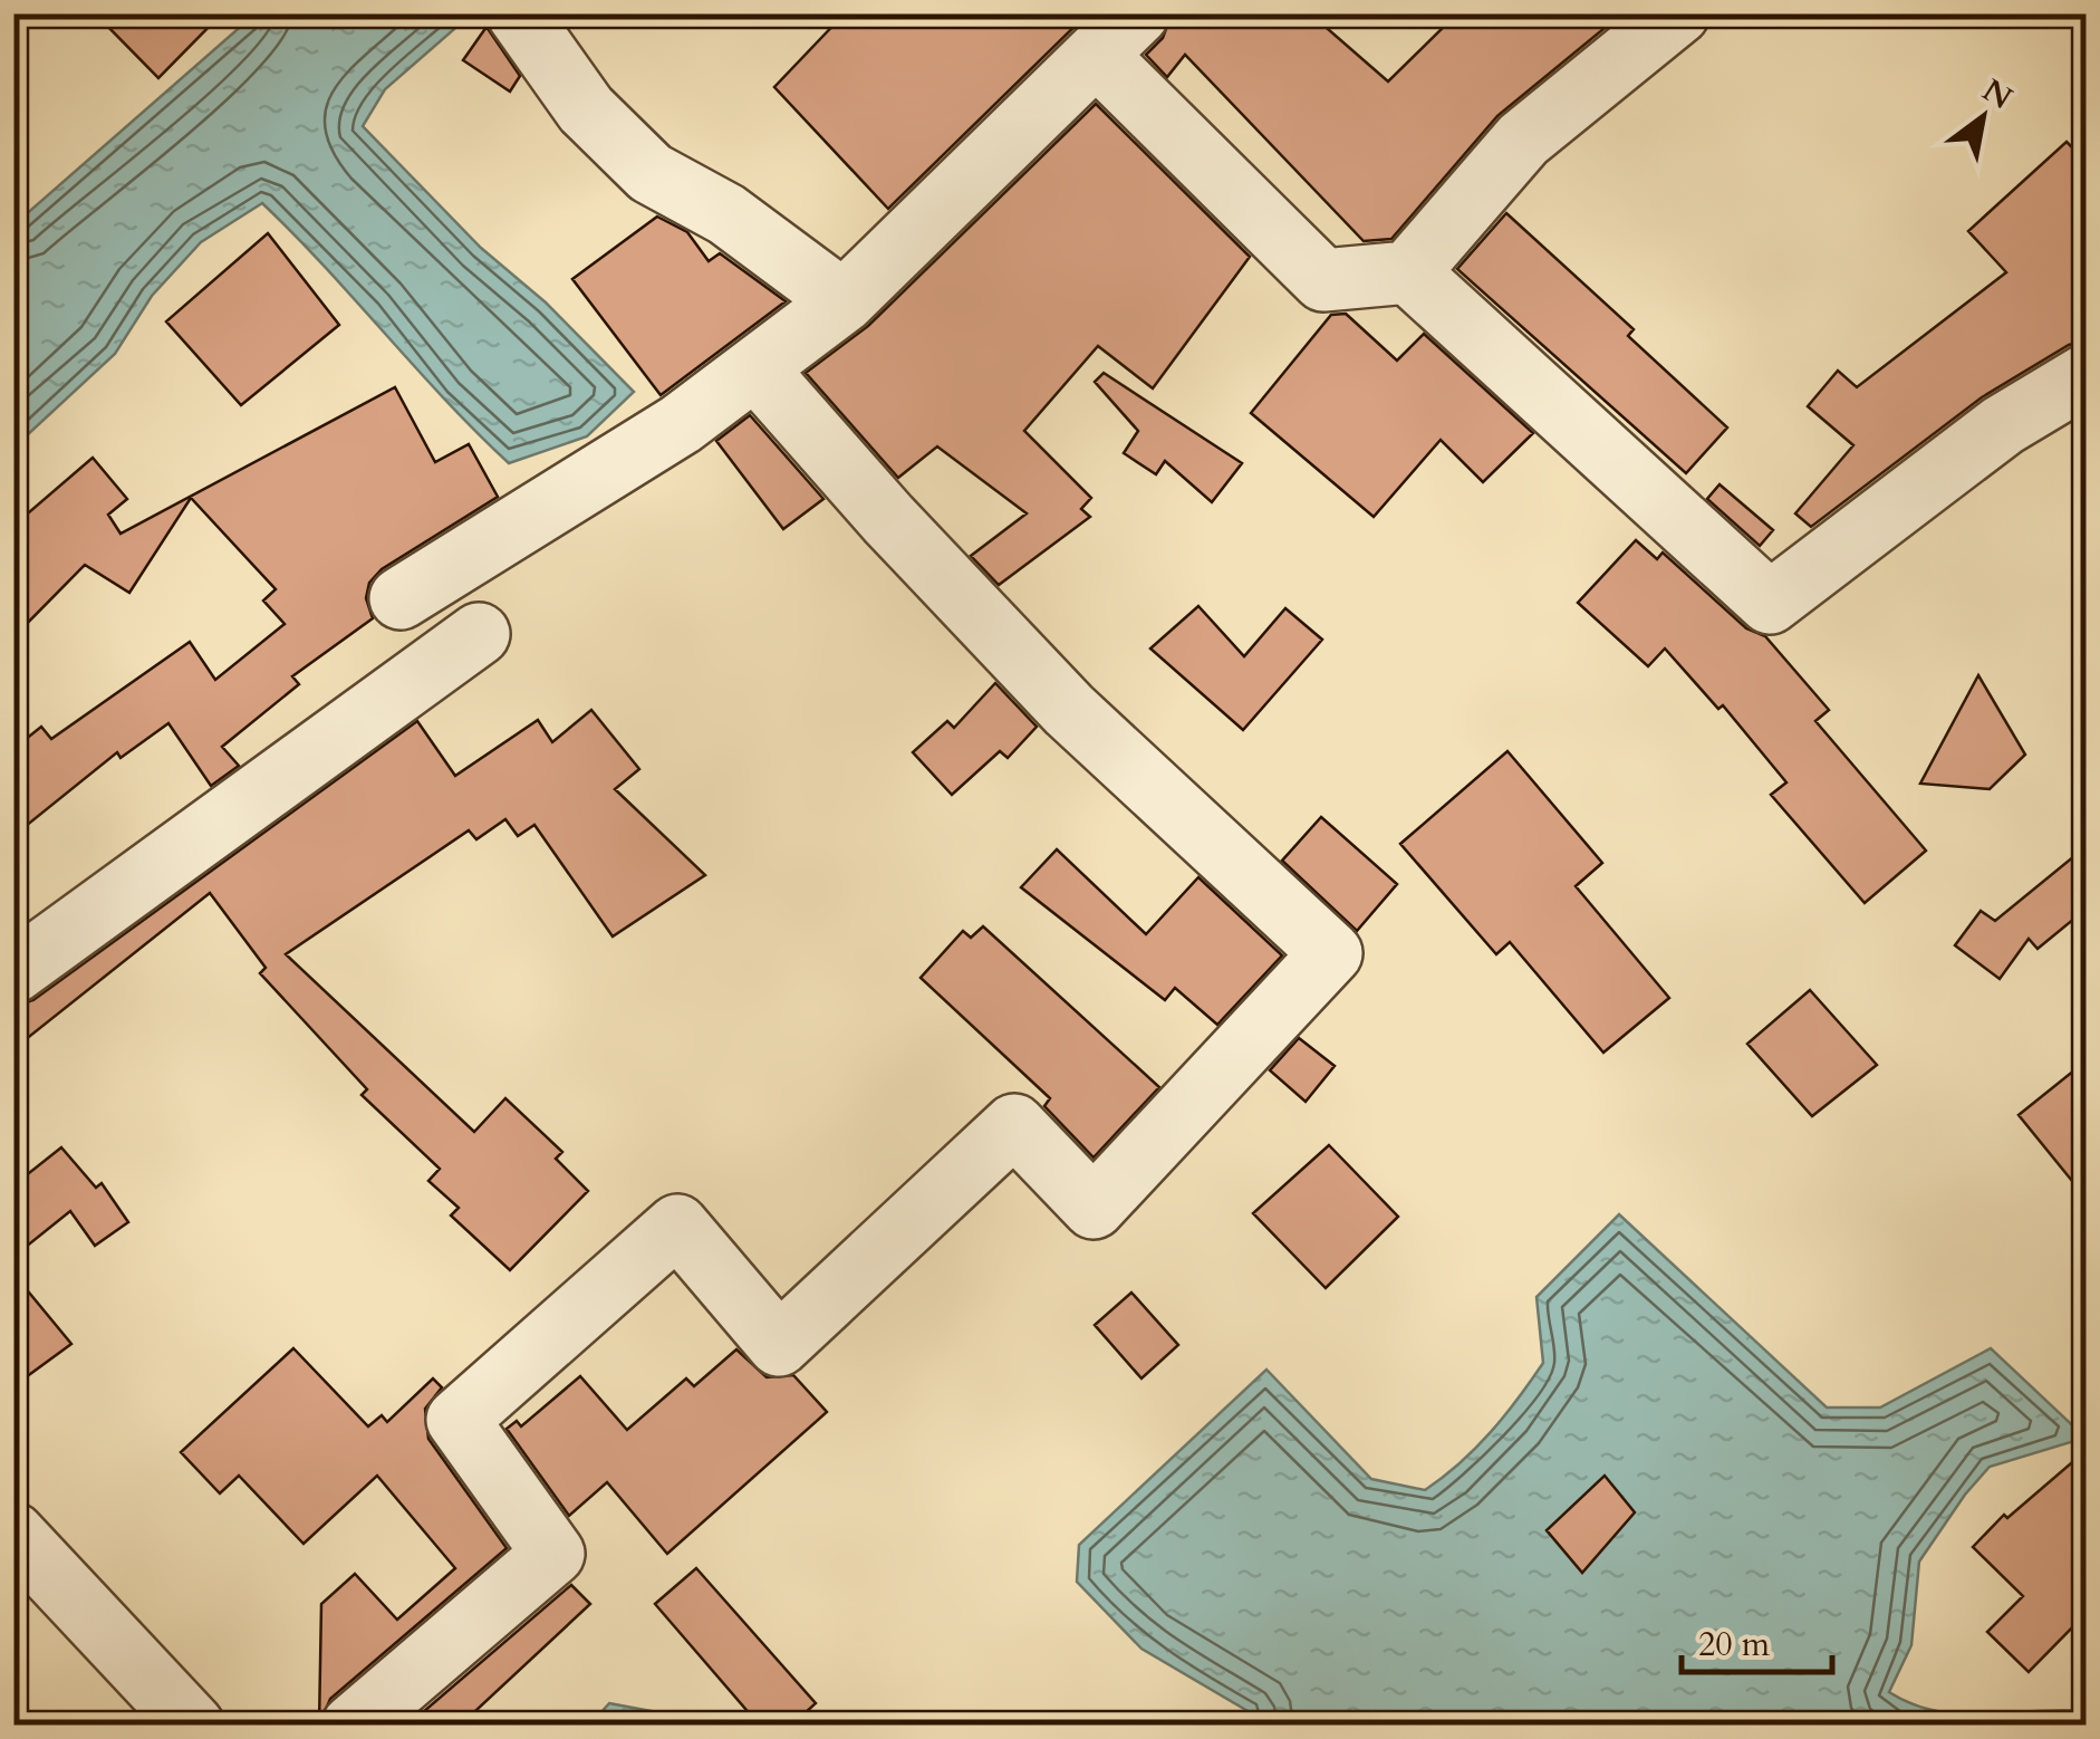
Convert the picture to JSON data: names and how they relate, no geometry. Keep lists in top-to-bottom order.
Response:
{
  "scale_bar": "20 m",
  "north": "top right"
}
